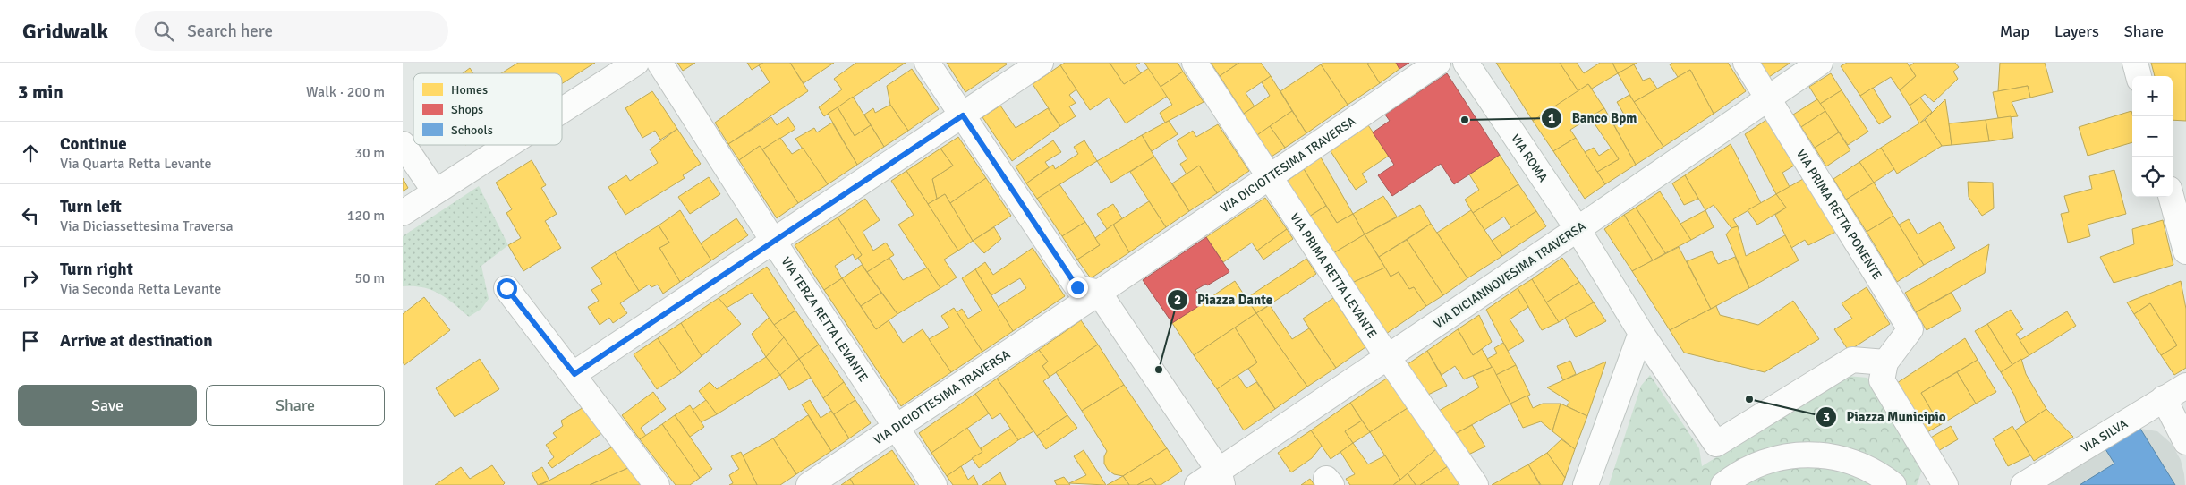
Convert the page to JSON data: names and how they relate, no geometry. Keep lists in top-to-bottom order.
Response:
{
  "streets": {
    "street": [
      "VIA ROMA",
      "VIA DICIOTTESIMA TRAVERSA",
      "VIA PRIMA RETTA PONENTE",
      "VIA PRIMA RETTA LEVANTE",
      "VIA DICIANNOVESIMA TRAVERSA",
      "VIA TERZA RETTA LEVANTE",
      "VIA SILVA"
    ]
  },
  "crossings": [
    ["VIA ROMA", "VIA DICIANNOVESIMA TRAVERSA"],
    ["VIA DICIOTTESIMA TRAVERSA", "VIA PRIMA RETTA LEVANTE"],
    ["VIA DICIOTTESIMA TRAVERSA", "VIA TERZA RETTA LEVANTE"],
    ["VIA PRIMA RETTA PONENTE", "VIA DICIANNOVESIMA TRAVERSA"],
    ["VIA PRIMA RETTA LEVANTE", "VIA DICIANNOVESIMA TRAVERSA"]
  ],
  "places": ["Banco Bpm", "Piazza Dante", "Piazza Municipio"],
  "legend": ["Homes", "Shops", "Schools"],
  "page": {
    "header": "Gridwalk",
    "search": "Search here",
    "nav": ["Map", "Layers", "Share"],
    "heading": ["3 min", "Walk · 200 m"],
    "map_buttons": ["+", "−"],
    "list": [
      ["Continue", "Via Quarta Retta Levante", "30 m"],
      ["Turn left", "Via Diciassettesima Traversa", "120 m"],
      ["Turn right", "Via Seconda Retta Levante", "50 m"],
      "Arrive at destination"
    ],
    "buttons": ["Save", "Share"]
  }
}
